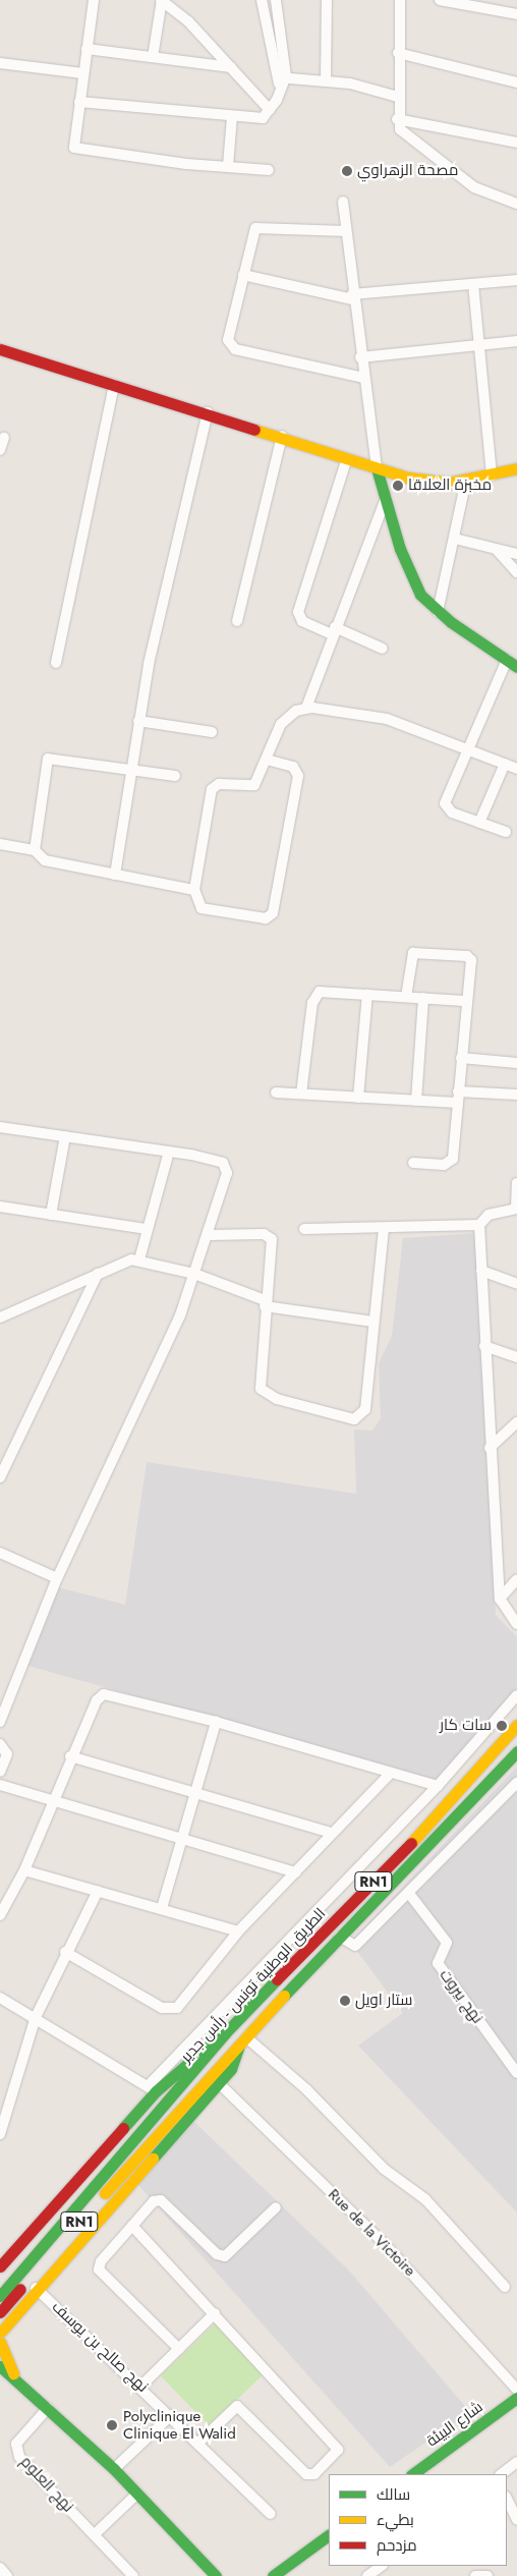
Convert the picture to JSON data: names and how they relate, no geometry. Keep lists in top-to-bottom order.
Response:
{
  "streets": {
    "main road": ["RN1", "الطريق الوطنية تونس - رأس جدير", "شارع البيئة"],
    "street": [
      "نهج بيروت",
      "Rue de la Victoire",
      "نهج صالح بن يوسف",
      "نهج العلوم"
    ]
  },
  "places": [
    "مصحة الزهراوي",
    "مخبزة العلاقا",
    "سات كار",
    "ستار اويل",
    "Polyclinique Clinique El Walid"
  ],
  "legend": ["سالك", "بطيء", "مزدحم"]
}
